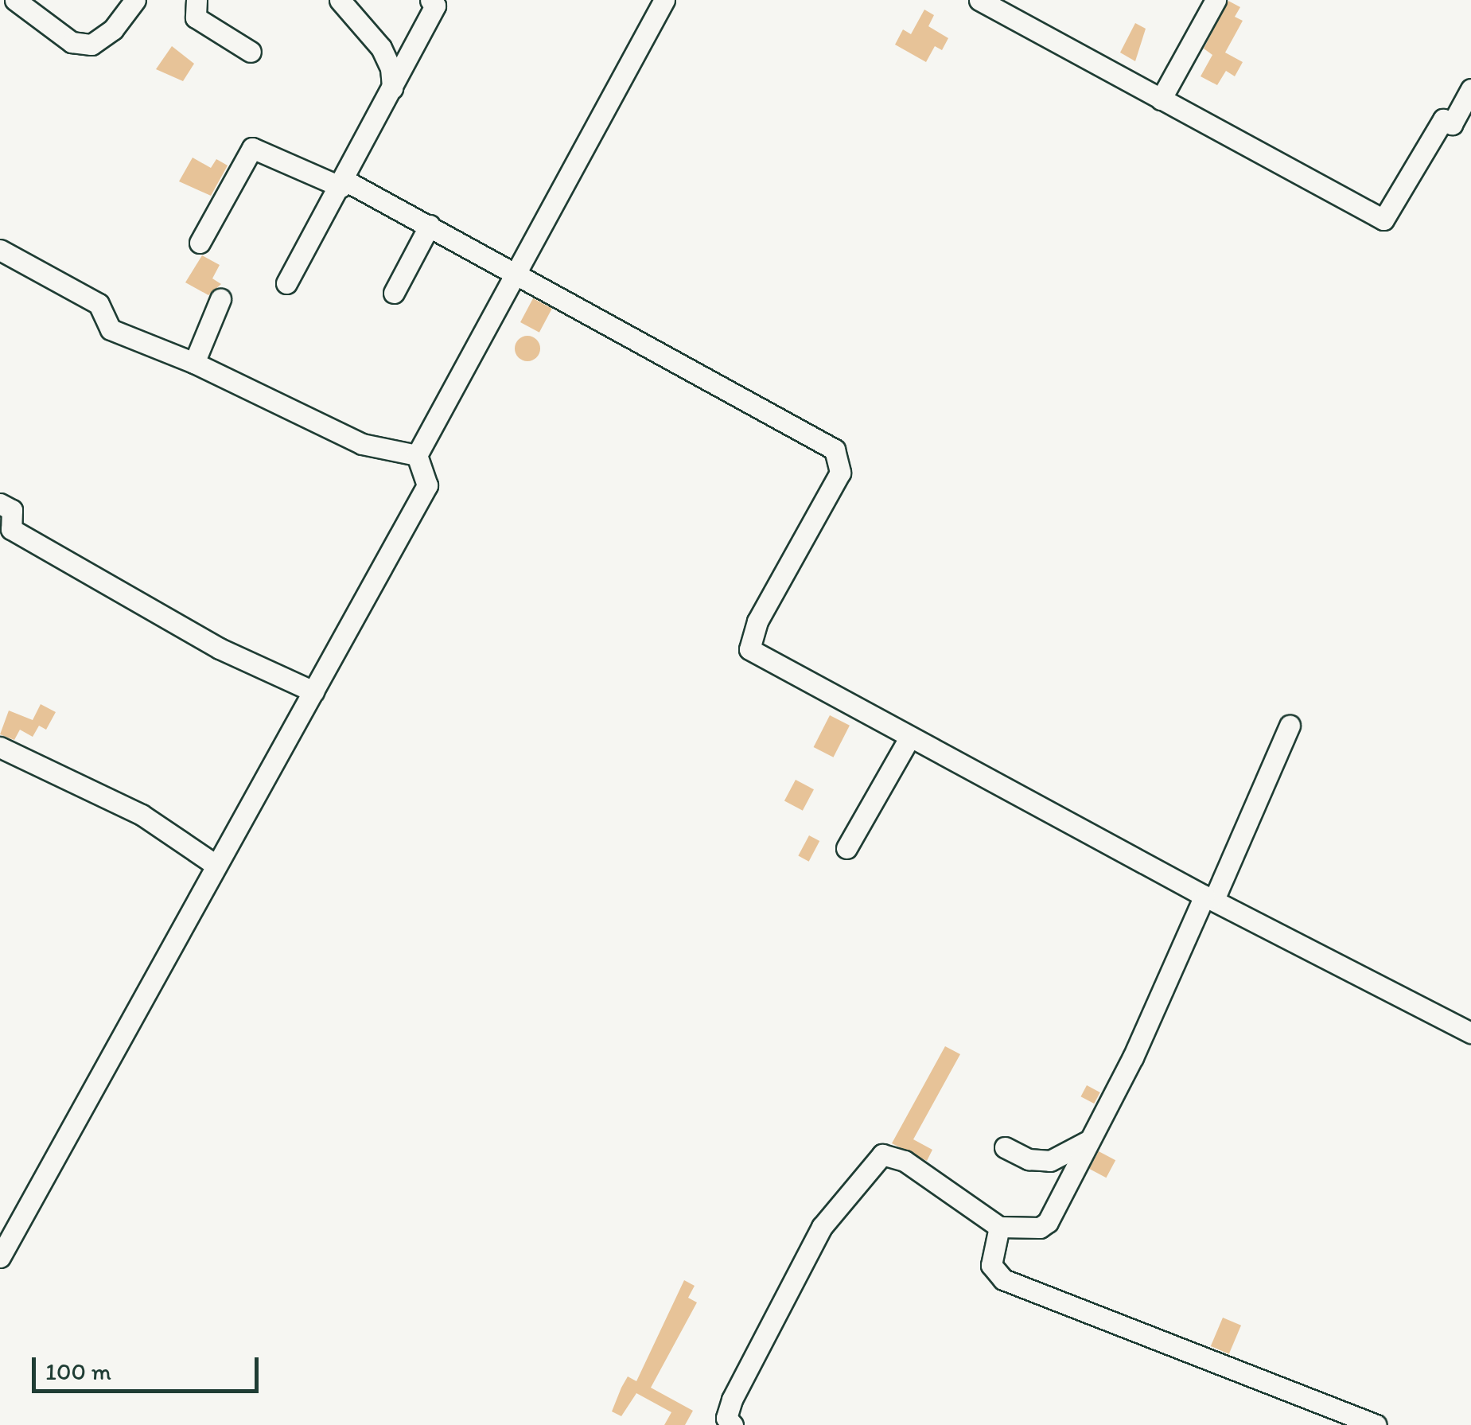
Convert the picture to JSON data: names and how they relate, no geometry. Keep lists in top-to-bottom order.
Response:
{
  "scale_bar": "100 m"
}
